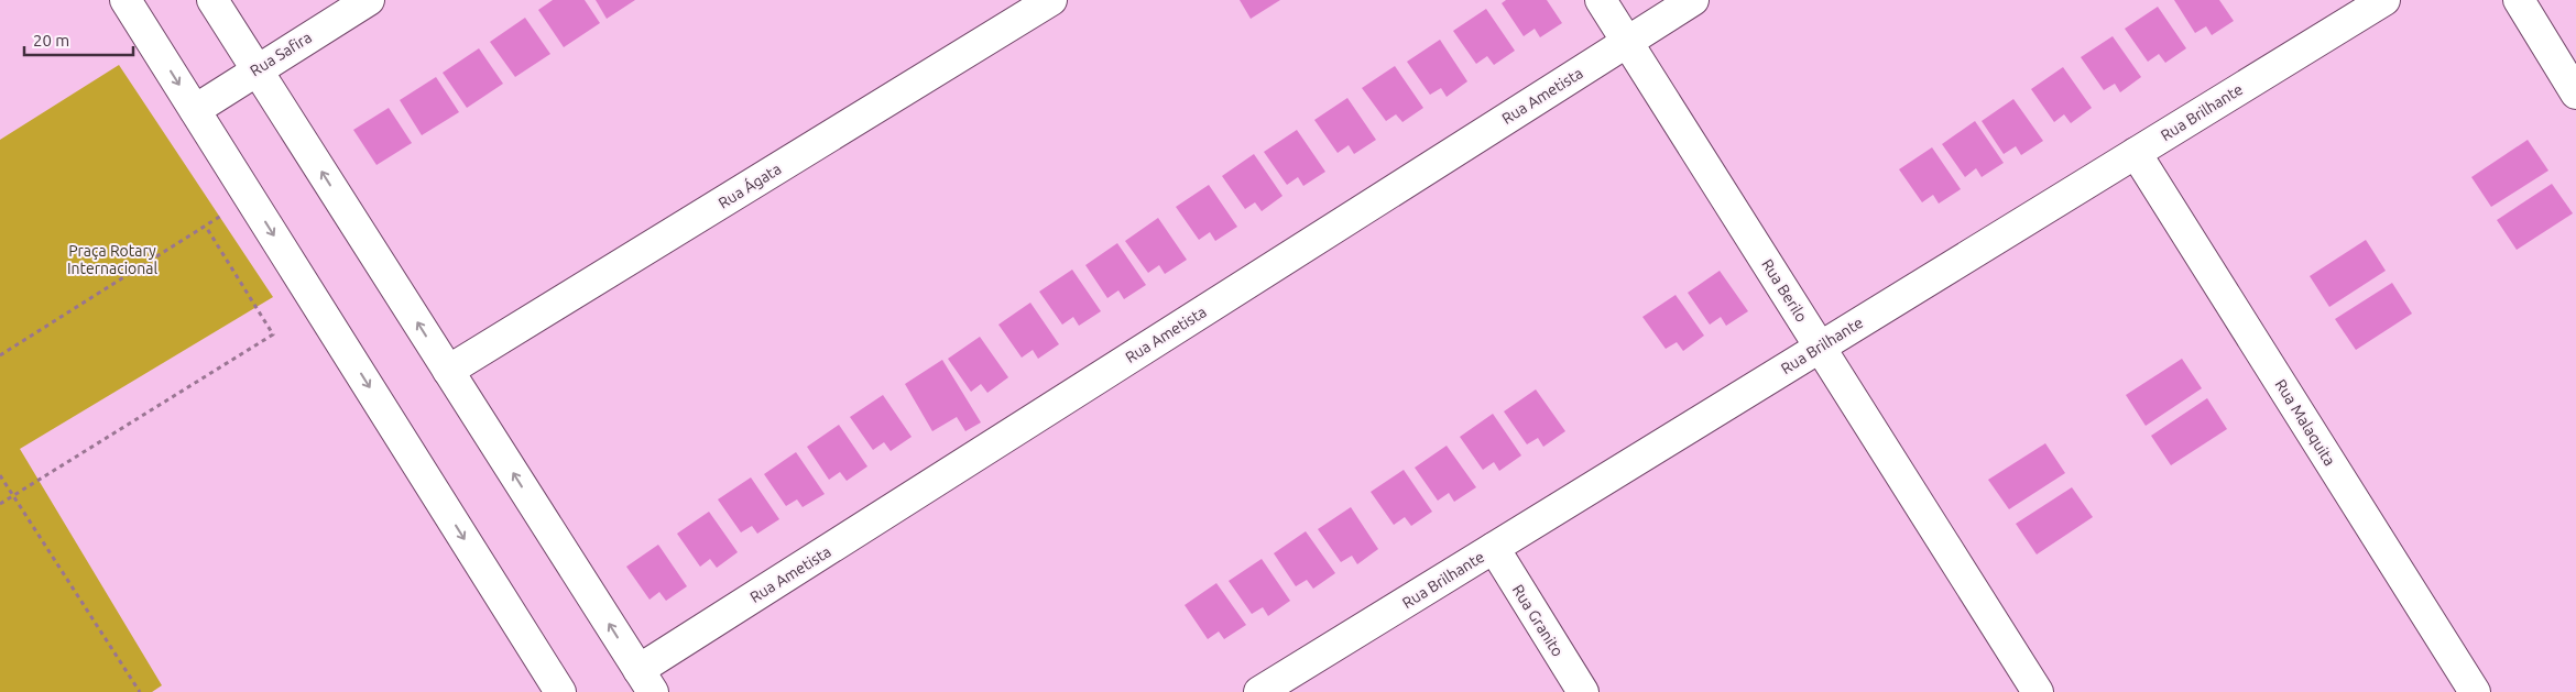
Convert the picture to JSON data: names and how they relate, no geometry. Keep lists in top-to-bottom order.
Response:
{
  "streets": {
    "street": [
      "Rua Safira",
      "Rua Ametista",
      "Rua Brilhante",
      "Rua Ágata",
      "Rua Berilo",
      "Rua Malaquita",
      "Rua Granito"
    ]
  },
  "crossings": [
    ["Rua Ametista", "Rua Berilo"],
    ["Rua Brilhante", "Rua Berilo"],
    ["Rua Brilhante", "Rua Malaquita"],
    ["Rua Brilhante", "Rua Granito"]
  ],
  "parks": ["Praça Rotary Internacional"],
  "scale_bar": "20 m"
}
